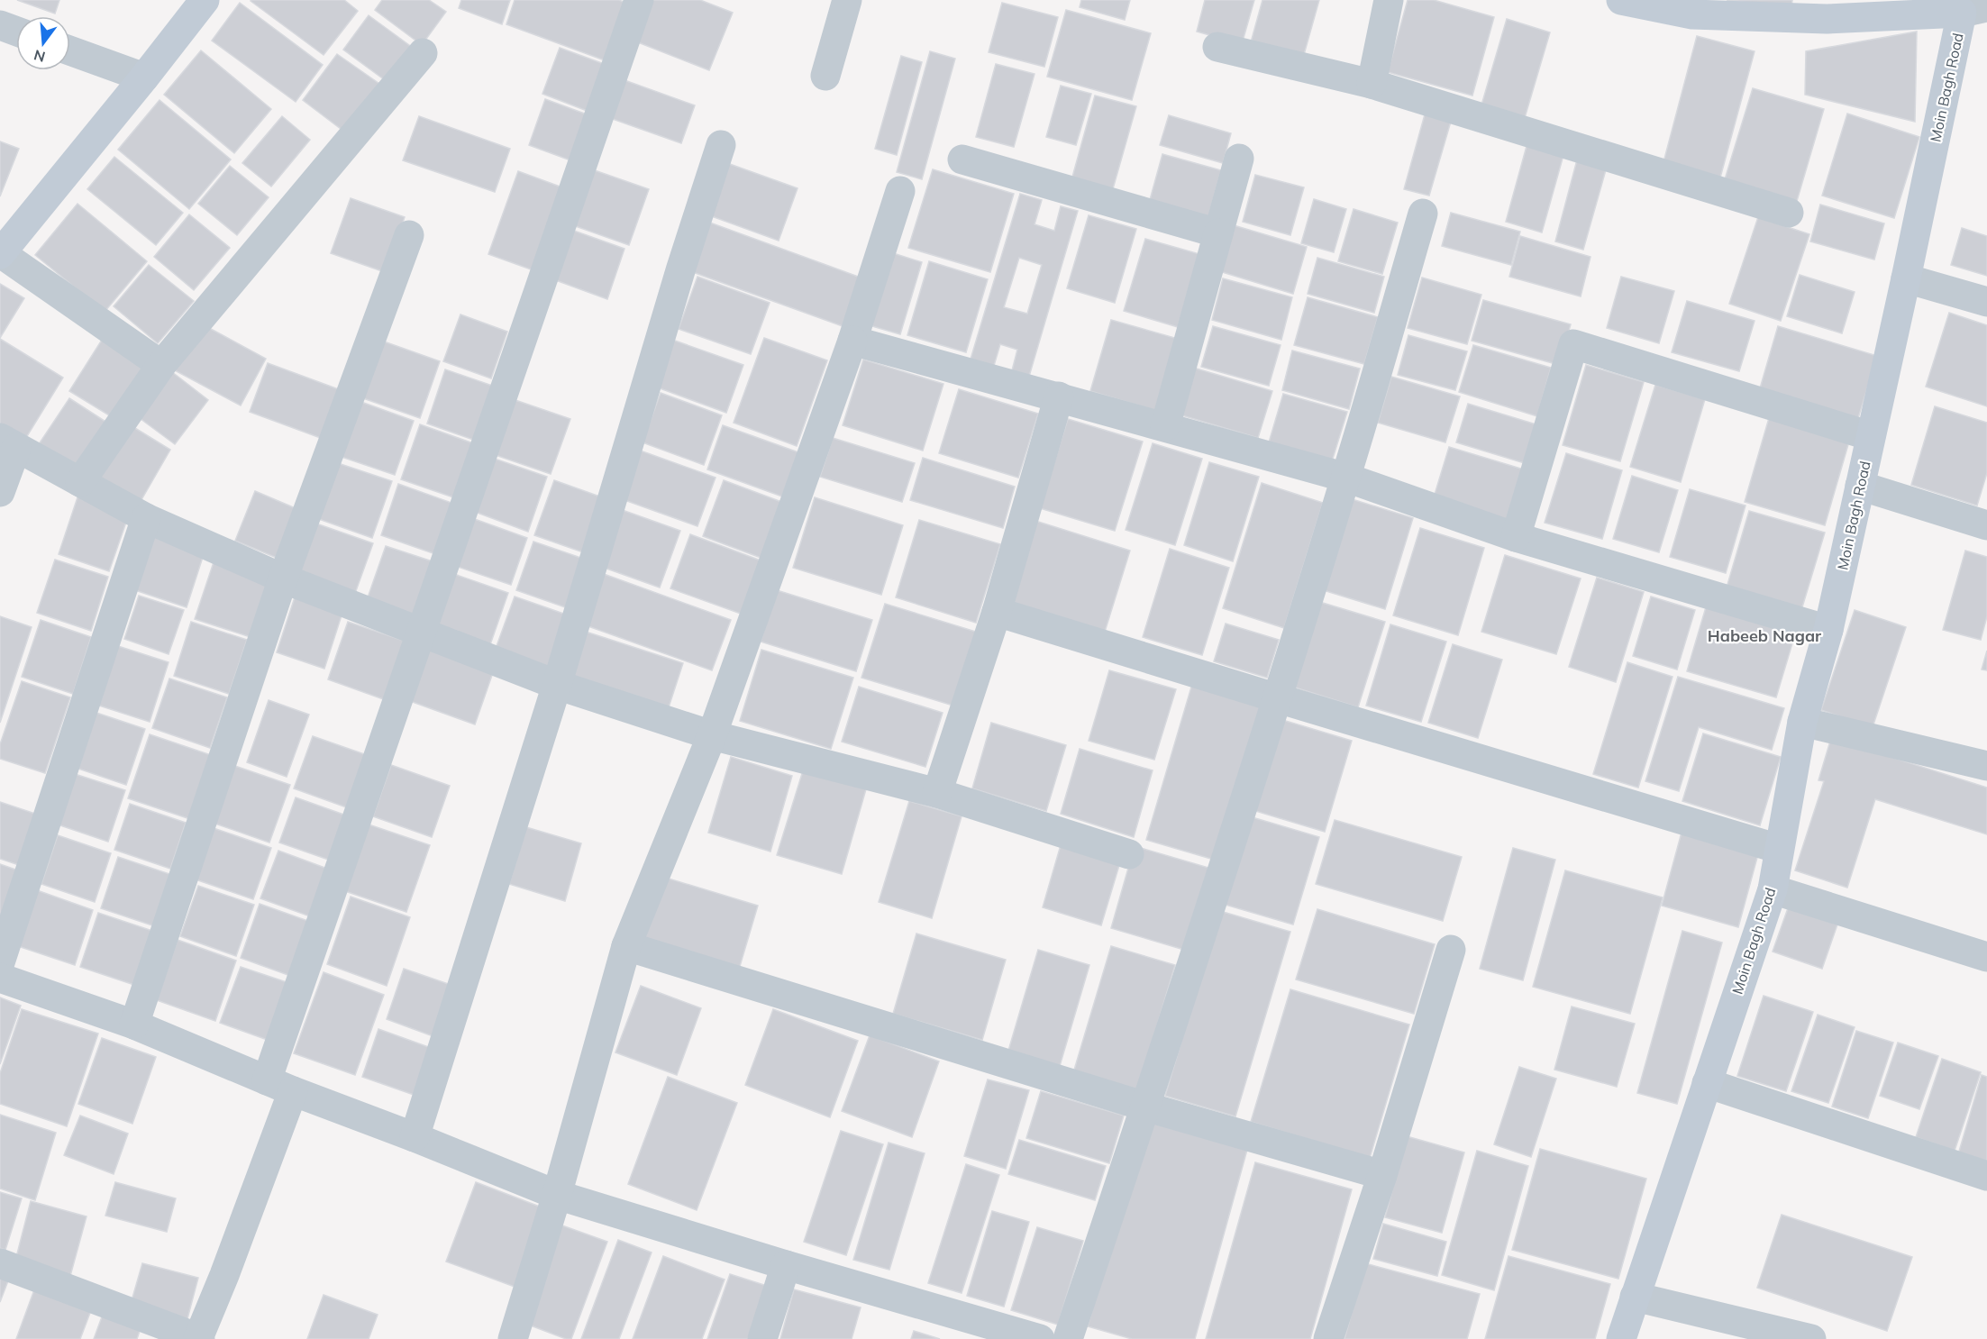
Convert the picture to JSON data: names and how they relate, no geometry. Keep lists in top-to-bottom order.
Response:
{
  "streets": {
    "street": ["Moin Bagh Road"]
  },
  "districts": ["Habeeb Nagar"],
  "north": "bottom"
}
